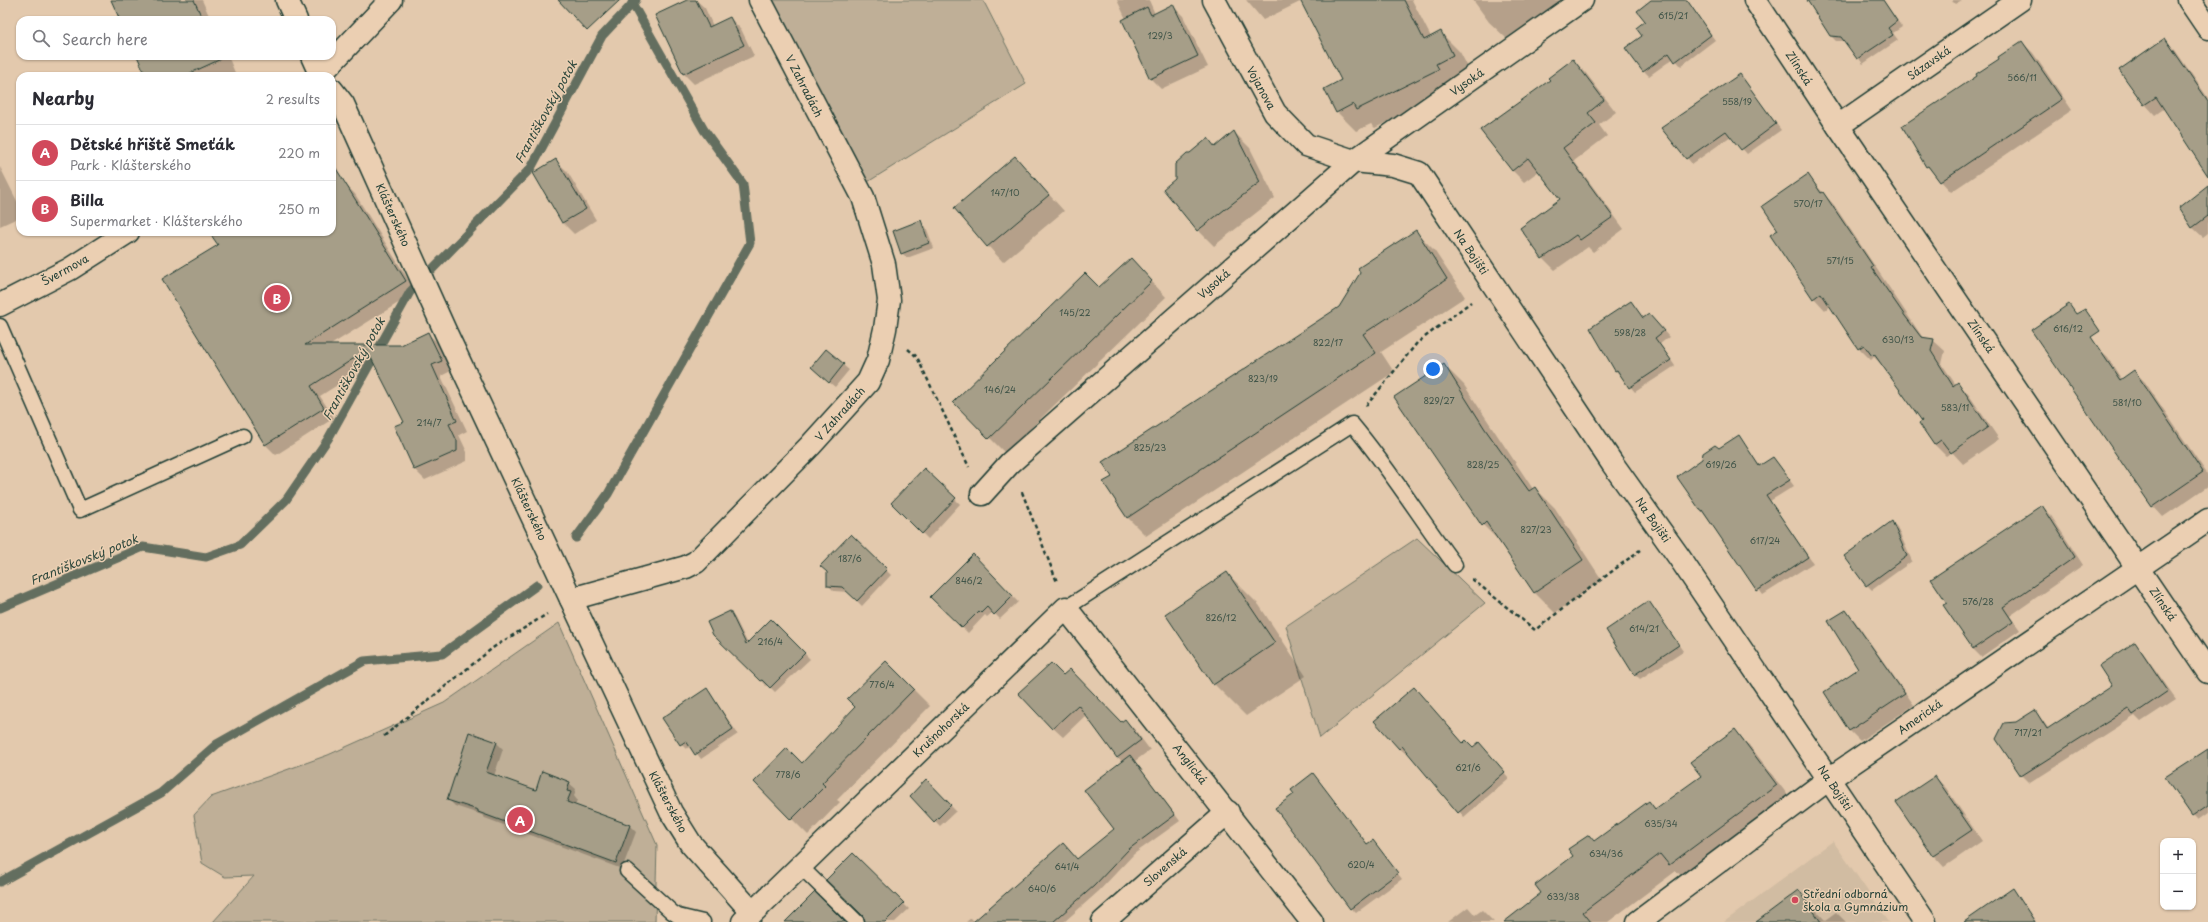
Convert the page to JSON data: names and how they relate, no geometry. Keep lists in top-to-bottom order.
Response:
{
  "streets": {
    "street": [
      "Sázavská",
      "Zlínská",
      "Vysoká",
      "V Zahradách",
      "Vojanova",
      "Klášterského",
      "Na Bojišti",
      "Švermova",
      "Americká",
      "Krušnohorská",
      "Anglická",
      "Slovenská"
    ]
  },
  "crossings": [
    ["Sázavská", "Zlínská"],
    ["Zlínská", "Americká"],
    ["Vysoká", "Vojanova"],
    ["Vysoká", "Na Bojišti"],
    ["V Zahradách", "Klášterského"],
    ["Vojanova", "Na Bojišti"],
    ["Klášterského", "Krušnohorská"],
    ["Na Bojišti", "Americká"],
    ["Krušnohorská", "Anglická"],
    ["Anglická", "Slovenská"]
  ],
  "water": ["Františkovský potok"],
  "places": ["Střední odborná škola a Gymnázium"],
  "house_numbers": [
    "615/21",
    "129/3",
    "566/11",
    "558/19",
    "147/10",
    "570/17",
    "571/15",
    "145/22",
    "616/12",
    "598/28",
    "630/13",
    "822/17",
    "823/19",
    "146/24",
    "829/27",
    "581/10",
    "583/11",
    "214/7",
    "825/23",
    "828/25",
    "619/26",
    "827/23",
    "617/24",
    "187/6",
    "846/2",
    "576/28",
    "826/12",
    "614/21",
    "216/4",
    "776/4",
    "717/21",
    "621/6",
    "778/6",
    "635/34",
    "634/36",
    "620/4",
    "641/4",
    "640/6",
    "633/38"
  ],
  "page": {
    "search": "Search here",
    "heading": ["Nearby", "2 results"],
    "list": [
      {
        "mark": "A",
        "name": "Dětské hřiště Smeťák",
        "note": "Park · Klášterského",
        "value": "220 m"
      },
      {
        "mark": "B",
        "name": "Billa",
        "note": "Supermarket · Klášterského",
        "value": "250 m"
      }
    ],
    "pins": ["B", "A"],
    "map_buttons": ["+", "−"]
  }
}
